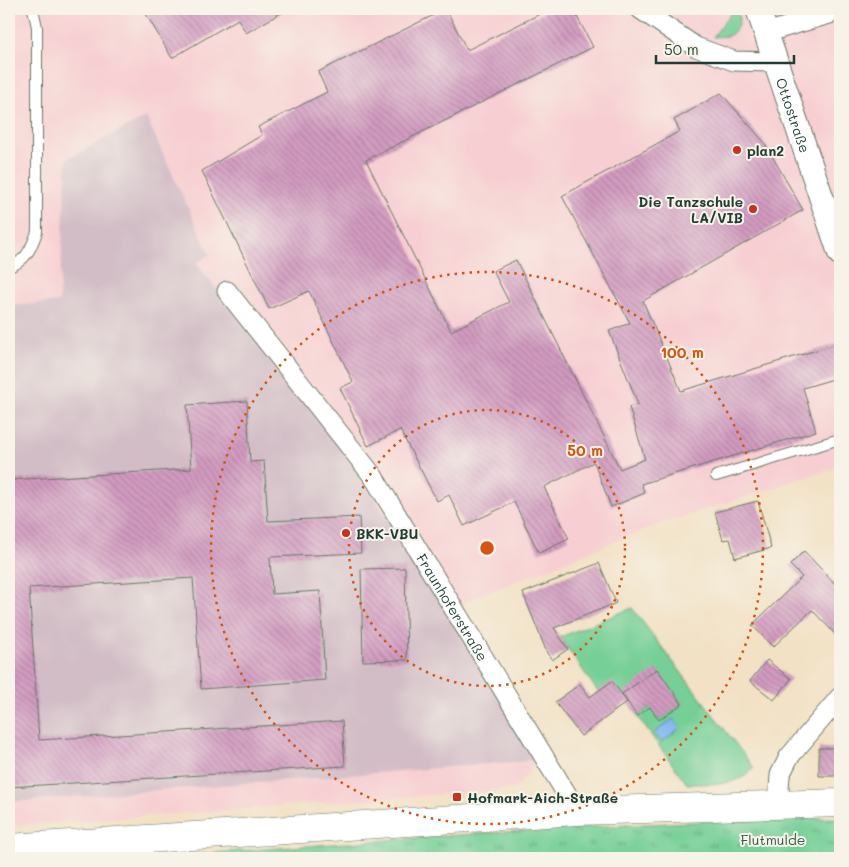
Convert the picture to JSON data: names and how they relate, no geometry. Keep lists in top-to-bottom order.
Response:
{
  "streets": {
    "street": ["Ottostraße", "Fraunhoferstraße"]
  },
  "parks": ["Flutmulde"],
  "places": {
    "other": ["plan2", "Die Tanzschule LA/VIB", "BKK-VBU"],
    "transit": ["Hofmark-Aich-Straße"]
  },
  "scale_bar": "50 m",
  "rings": ["100 m", "50 m"]
}
